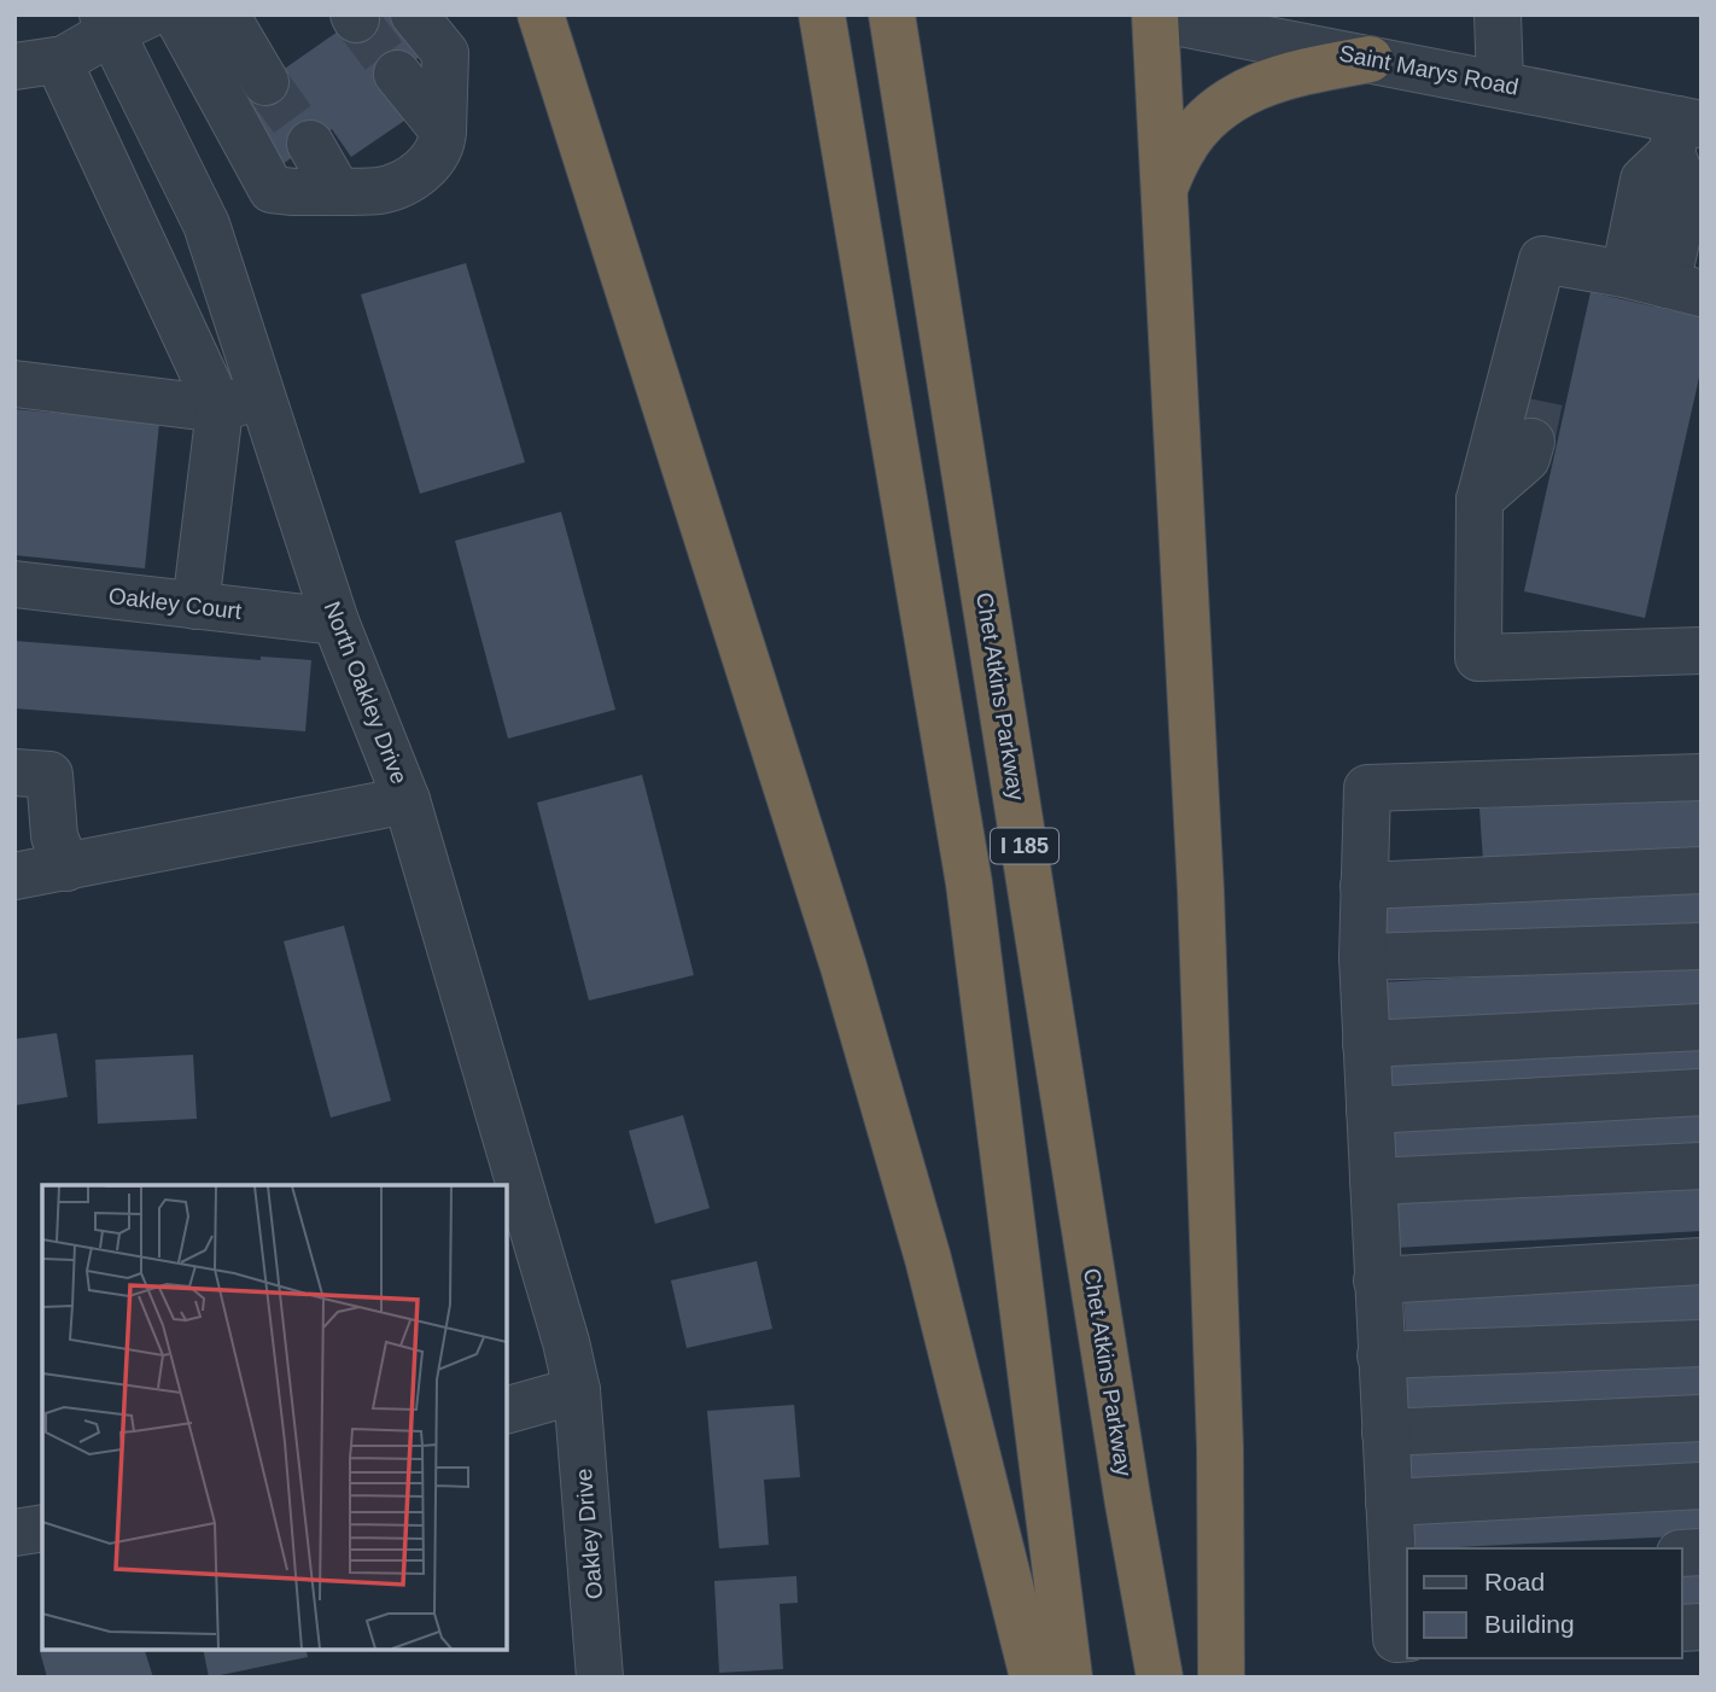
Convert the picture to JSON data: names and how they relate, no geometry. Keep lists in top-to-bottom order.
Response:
{
  "streets": {
    "highway": ["Chet Atkins Parkway", "I 185"],
    "street": [
      "Saint Marys Road",
      "Oakley Court",
      "North Oakley Drive",
      "Oakley Drive"
    ]
  },
  "crossings": [
    ["Oakley Court", "North Oakley Drive"],
    ["North Oakley Drive", "Oakley Drive"]
  ],
  "legend": ["Road", "Building"]
}
